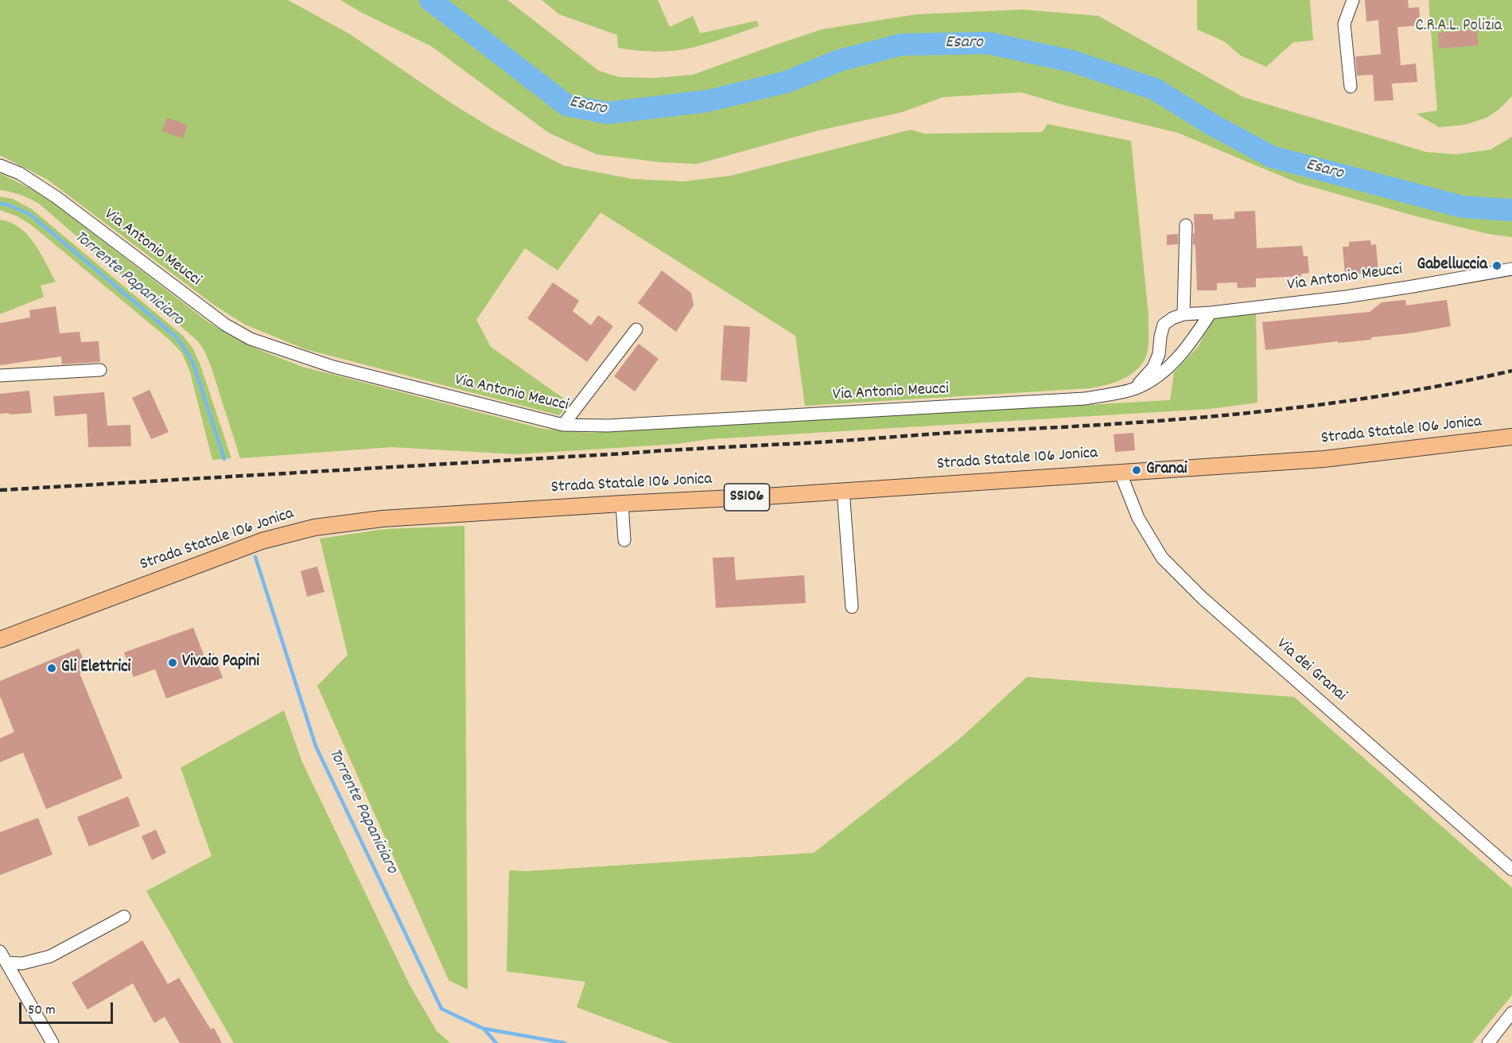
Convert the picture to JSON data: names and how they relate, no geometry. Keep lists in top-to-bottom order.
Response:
{
  "streets": {
    "main road": ["Strada Statale 106 Jonica", "SS106"],
    "street": ["Via Antonio Meucci", "Via dei Granai"]
  },
  "crossings": [
    ["Strada Statale 106 Jonica", "Via dei Granai"]
  ],
  "water": ["Esaro", "Torrente Papaniciaro"],
  "parks": ["C.R.A.L. Polizia"],
  "places": [
    "Gabelluccia",
    "Granai",
    "Vivaio Papini",
    "Gli Elettrici"
  ],
  "scale_bar": "50 m"
}
